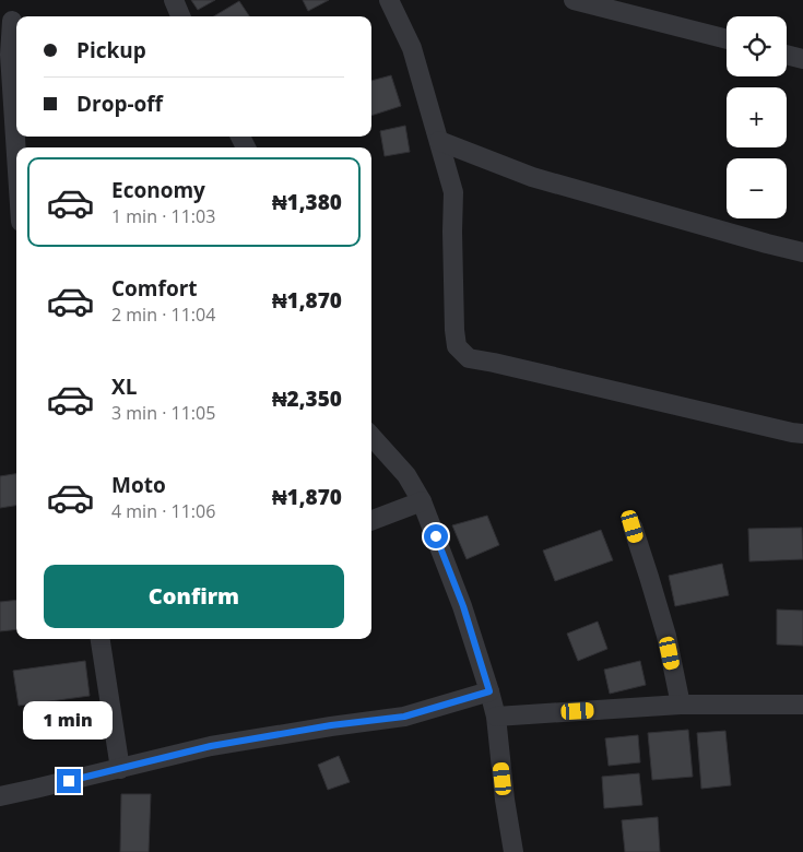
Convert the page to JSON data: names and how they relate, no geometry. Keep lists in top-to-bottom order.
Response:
{
  "page": {
    "map_buttons": ["+", "−"],
    "banner": ["Pickup", "Drop-off"],
    "list": [
      {
        "name": "Economy",
        "note": "1 min · 11:03",
        "value": "₦1,380"
      },
      {
        "name": "Comfort",
        "note": "2 min · 11:04",
        "value": "₦1,870"
      },
      {
        "name": "XL",
        "note": "3 min · 11:05",
        "value": "₦2,350"
      },
      {
        "name": "Moto",
        "note": "4 min · 11:06",
        "value": "₦1,870"
      }
    ],
    "buttons": "Confirm",
    "bubble": "1 min"
  }
}
